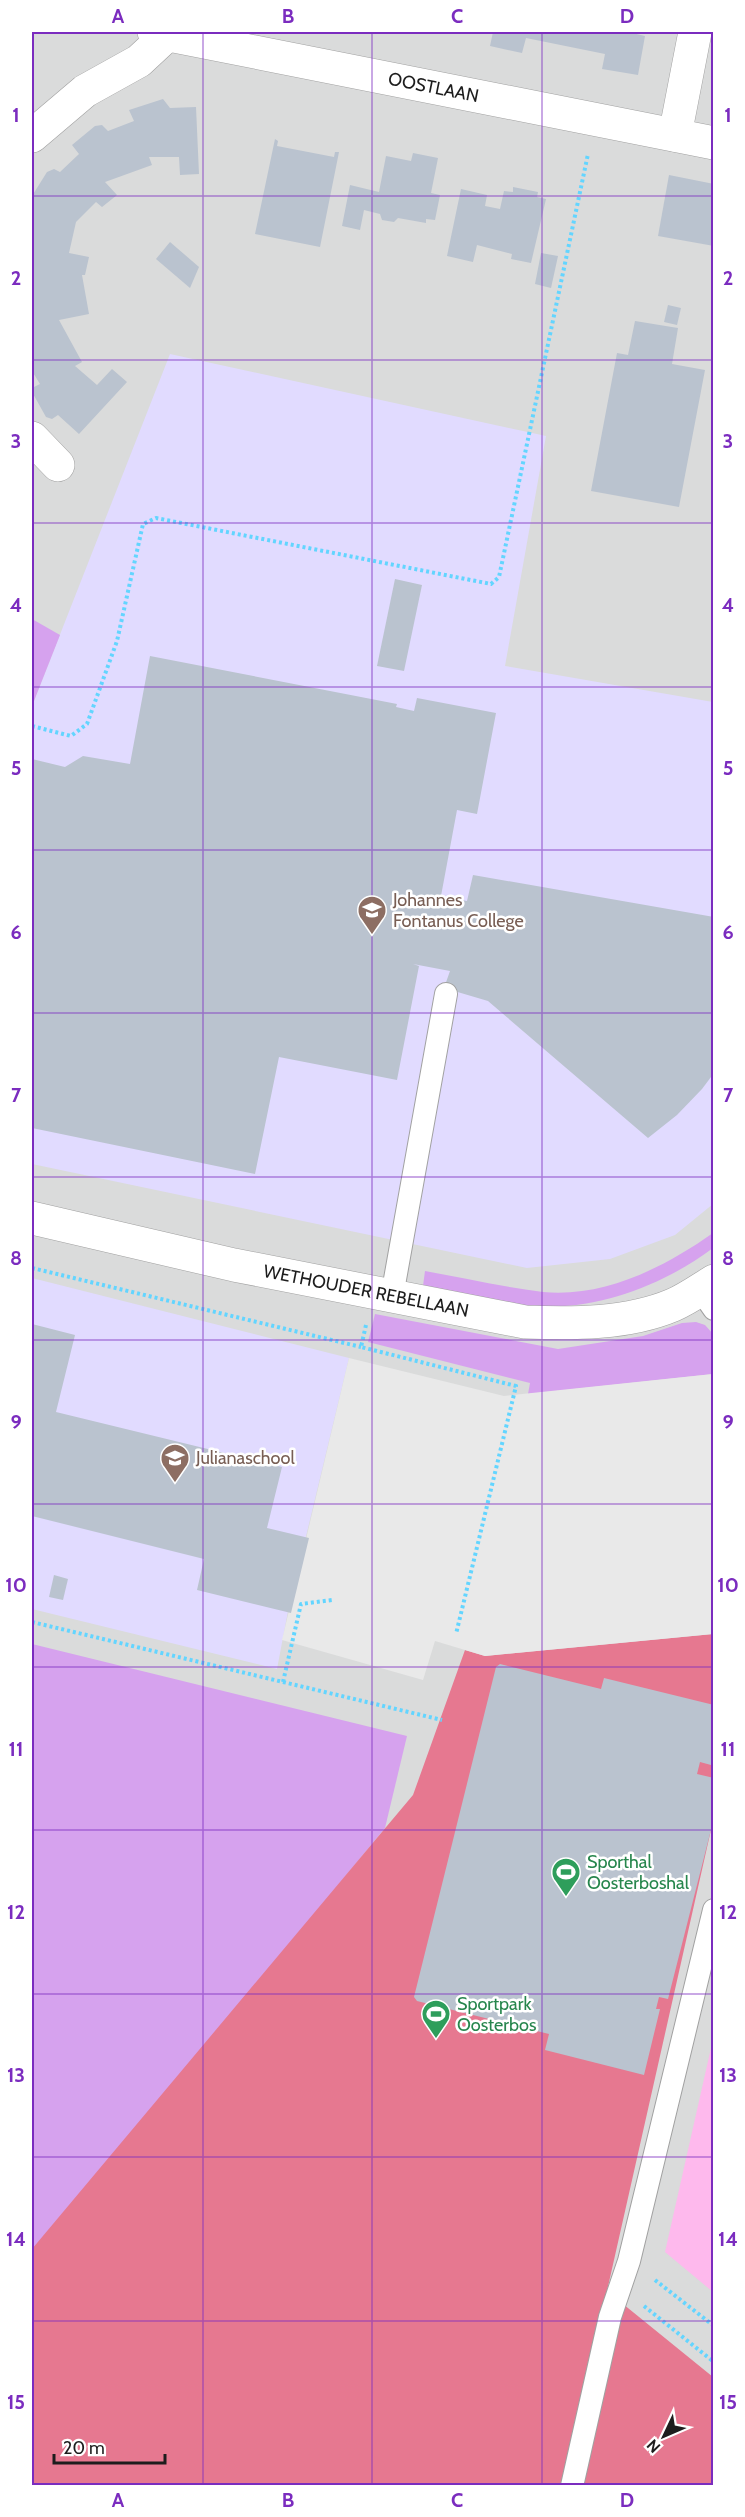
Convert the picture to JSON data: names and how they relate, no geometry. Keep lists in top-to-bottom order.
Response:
{
  "streets": {
    "street": ["OOSTLAAN", "WETHOUDER REBELLAAN"]
  },
  "places": {
    "school or university": ["Johannes Fontanus College", "Julianaschool"],
    "sports": ["Sporthal Oosterboshal", "Sportpark Oosterbos"]
  },
  "scale_bar": "20 m",
  "north": "bottom left",
  "grid": {
    "columns": [
      "A",
      "B",
      "C",
      "D"
    ],
    "rows": [
      "1",
      "2",
      "3",
      "4",
      "5",
      "6",
      "7",
      "8",
      "9",
      "10",
      "11",
      "12",
      "13",
      "14",
      "15"
    ]
  }
}
